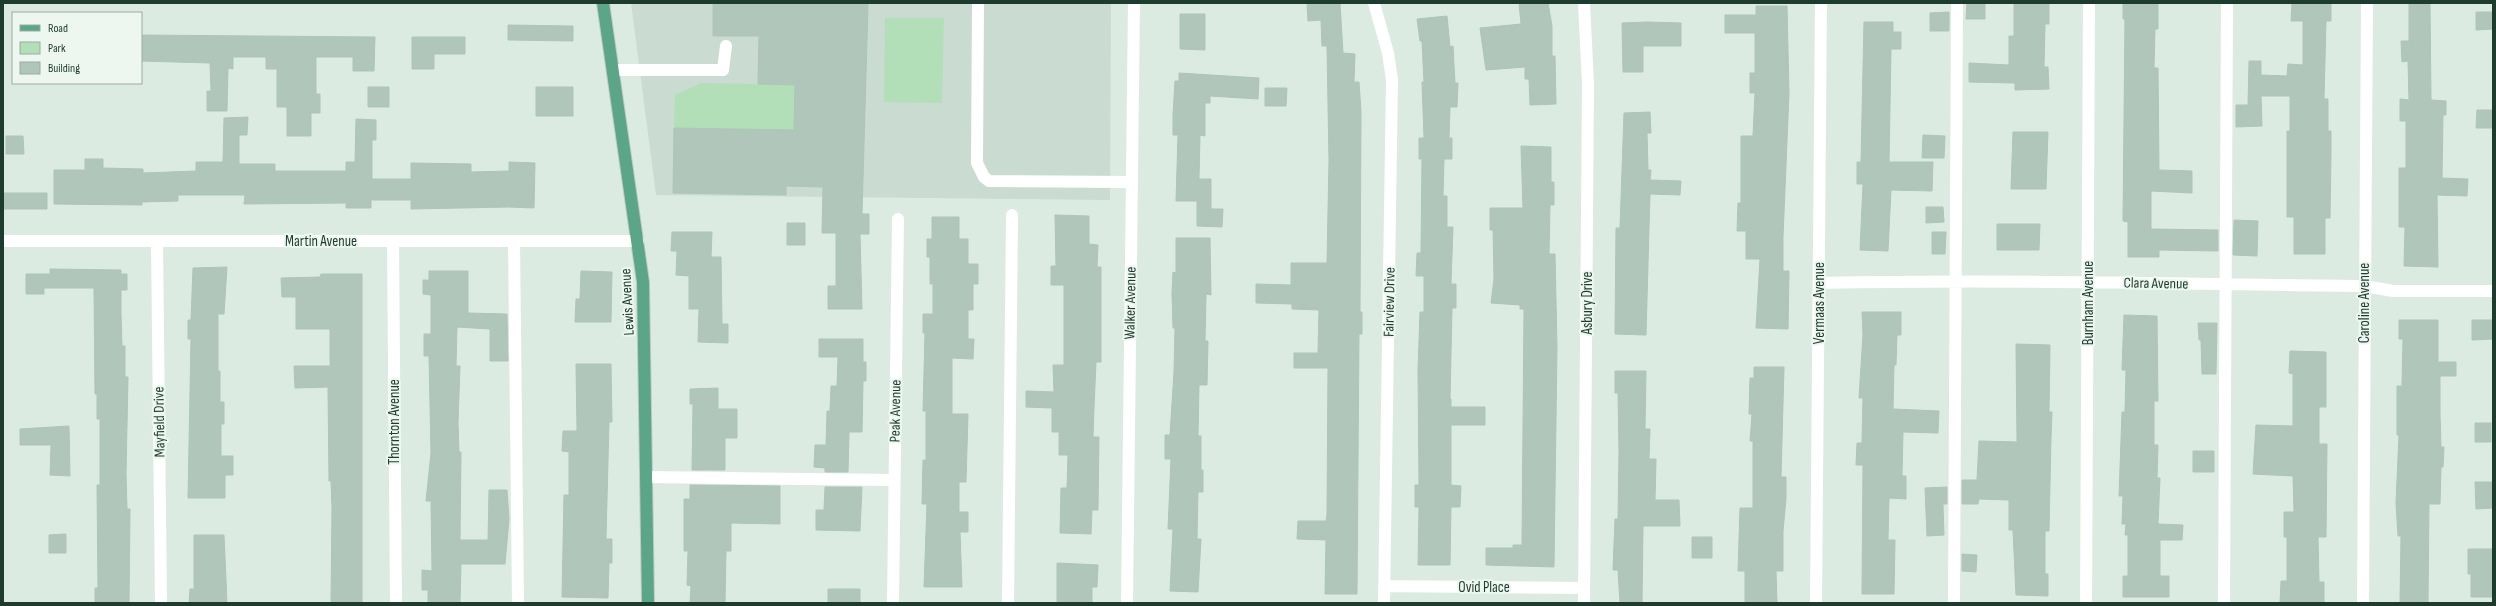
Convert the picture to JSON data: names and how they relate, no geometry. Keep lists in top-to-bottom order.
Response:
{
  "streets": {
    "main road": ["Lewis Avenue"],
    "street": [
      "Martin Avenue",
      "Clara Avenue",
      "Fairview Drive",
      "Walker Avenue",
      "Asbury Drive",
      "Vermaas Avenue",
      "Burnham Avenue",
      "Caroline Avenue",
      "Peak Avenue",
      "Mayfield Drive",
      "Thornton Avenue",
      "Ovid Place"
    ]
  },
  "crossings": [
    ["Martin Avenue", "Lewis Avenue"],
    ["Martin Avenue", "Mayfield Drive"],
    ["Martin Avenue", "Thornton Avenue"],
    ["Clara Avenue", "Vermaas Avenue"],
    ["Clara Avenue", "Burnham Avenue"],
    ["Clara Avenue", "Caroline Avenue"],
    ["Fairview Drive", "Ovid Place"],
    ["Asbury Drive", "Ovid Place"]
  ],
  "legend": ["Road", "Park", "Building"]
}
